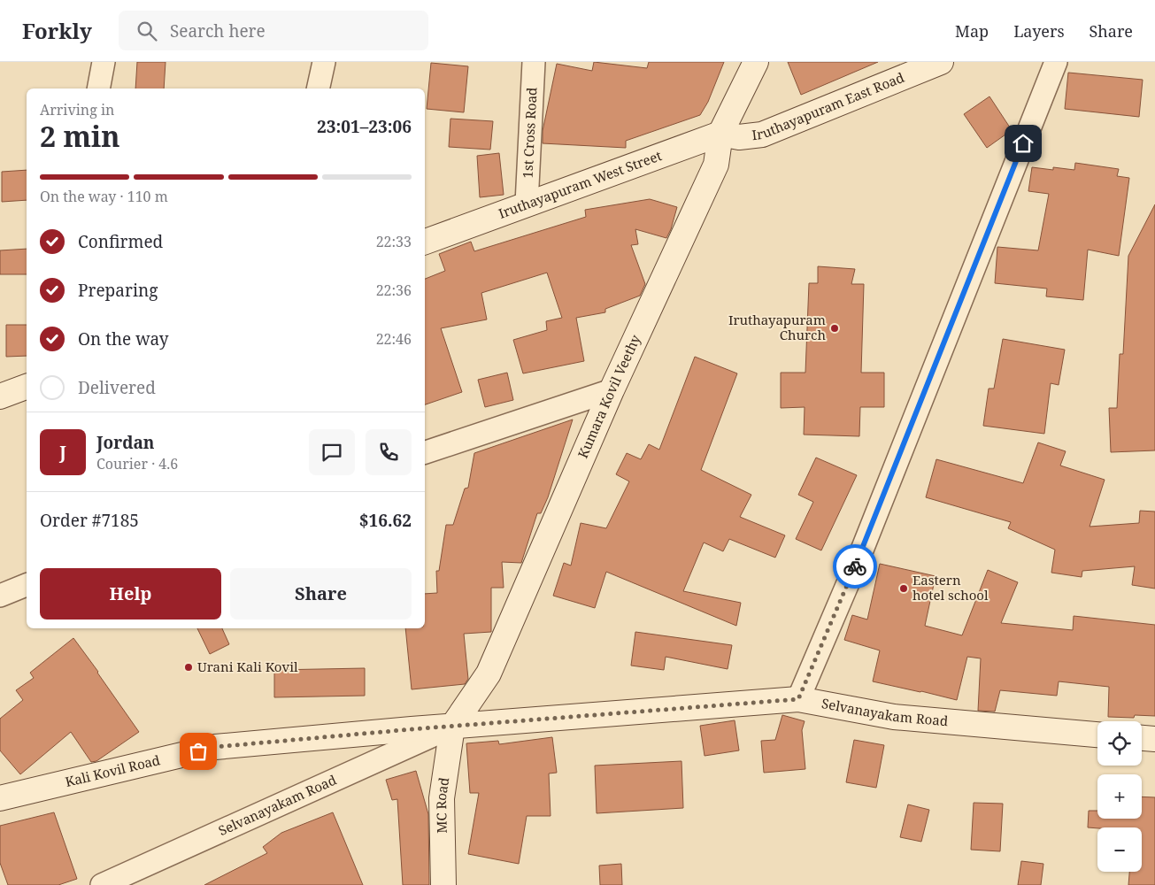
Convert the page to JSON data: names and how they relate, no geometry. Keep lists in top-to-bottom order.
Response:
{
  "streets": {
    "main road": [
      "Iruthayapuram East Road",
      "Iruthayapuram West Street",
      "Kumara Kovil Veethy",
      "Selvanayakam Road",
      "Kali Kovil Road",
      "MC Road"
    ],
    "street": ["1st Cross Road"]
  },
  "crossings": [
    ["Iruthayapuram East Road", "Iruthayapuram West Street"],
    ["Iruthayapuram East Road", "Kumara Kovil Veethy"],
    ["1st Cross Road", "Iruthayapuram West Street"],
    ["Iruthayapuram West Street", "Kumara Kovil Veethy"],
    ["Kumara Kovil Veethy", "Selvanayakam Road"],
    ["Kumara Kovil Veethy", "MC Road"],
    ["Selvanayakam Road", "Kali Kovil Road"],
    ["Selvanayakam Road", "MC Road"]
  ],
  "places": ["Iruthayapuram Church", "Eastern hotel school", "Urani Kali Kovil"],
  "page": {
    "header": "Forkly",
    "search": "Search here",
    "nav": ["Map", "Layers", "Share"],
    "heading": ["2 min", "Arriving in", "23:01–23:06"],
    "panel": [
      "Jordan",
      "Courier · 4.6",
      "Order #7185",
      "$16.62"
    ],
    "bar": "On the way · 110 m",
    "list": [
      ["Confirmed", "22:33"],
      ["Preparing", "22:36"],
      ["On the way", "22:46"],
      "Delivered"
    ],
    "round": "J",
    "buttons": ["Help", "Share"],
    "map_buttons": ["+", "−"]
  }
}
